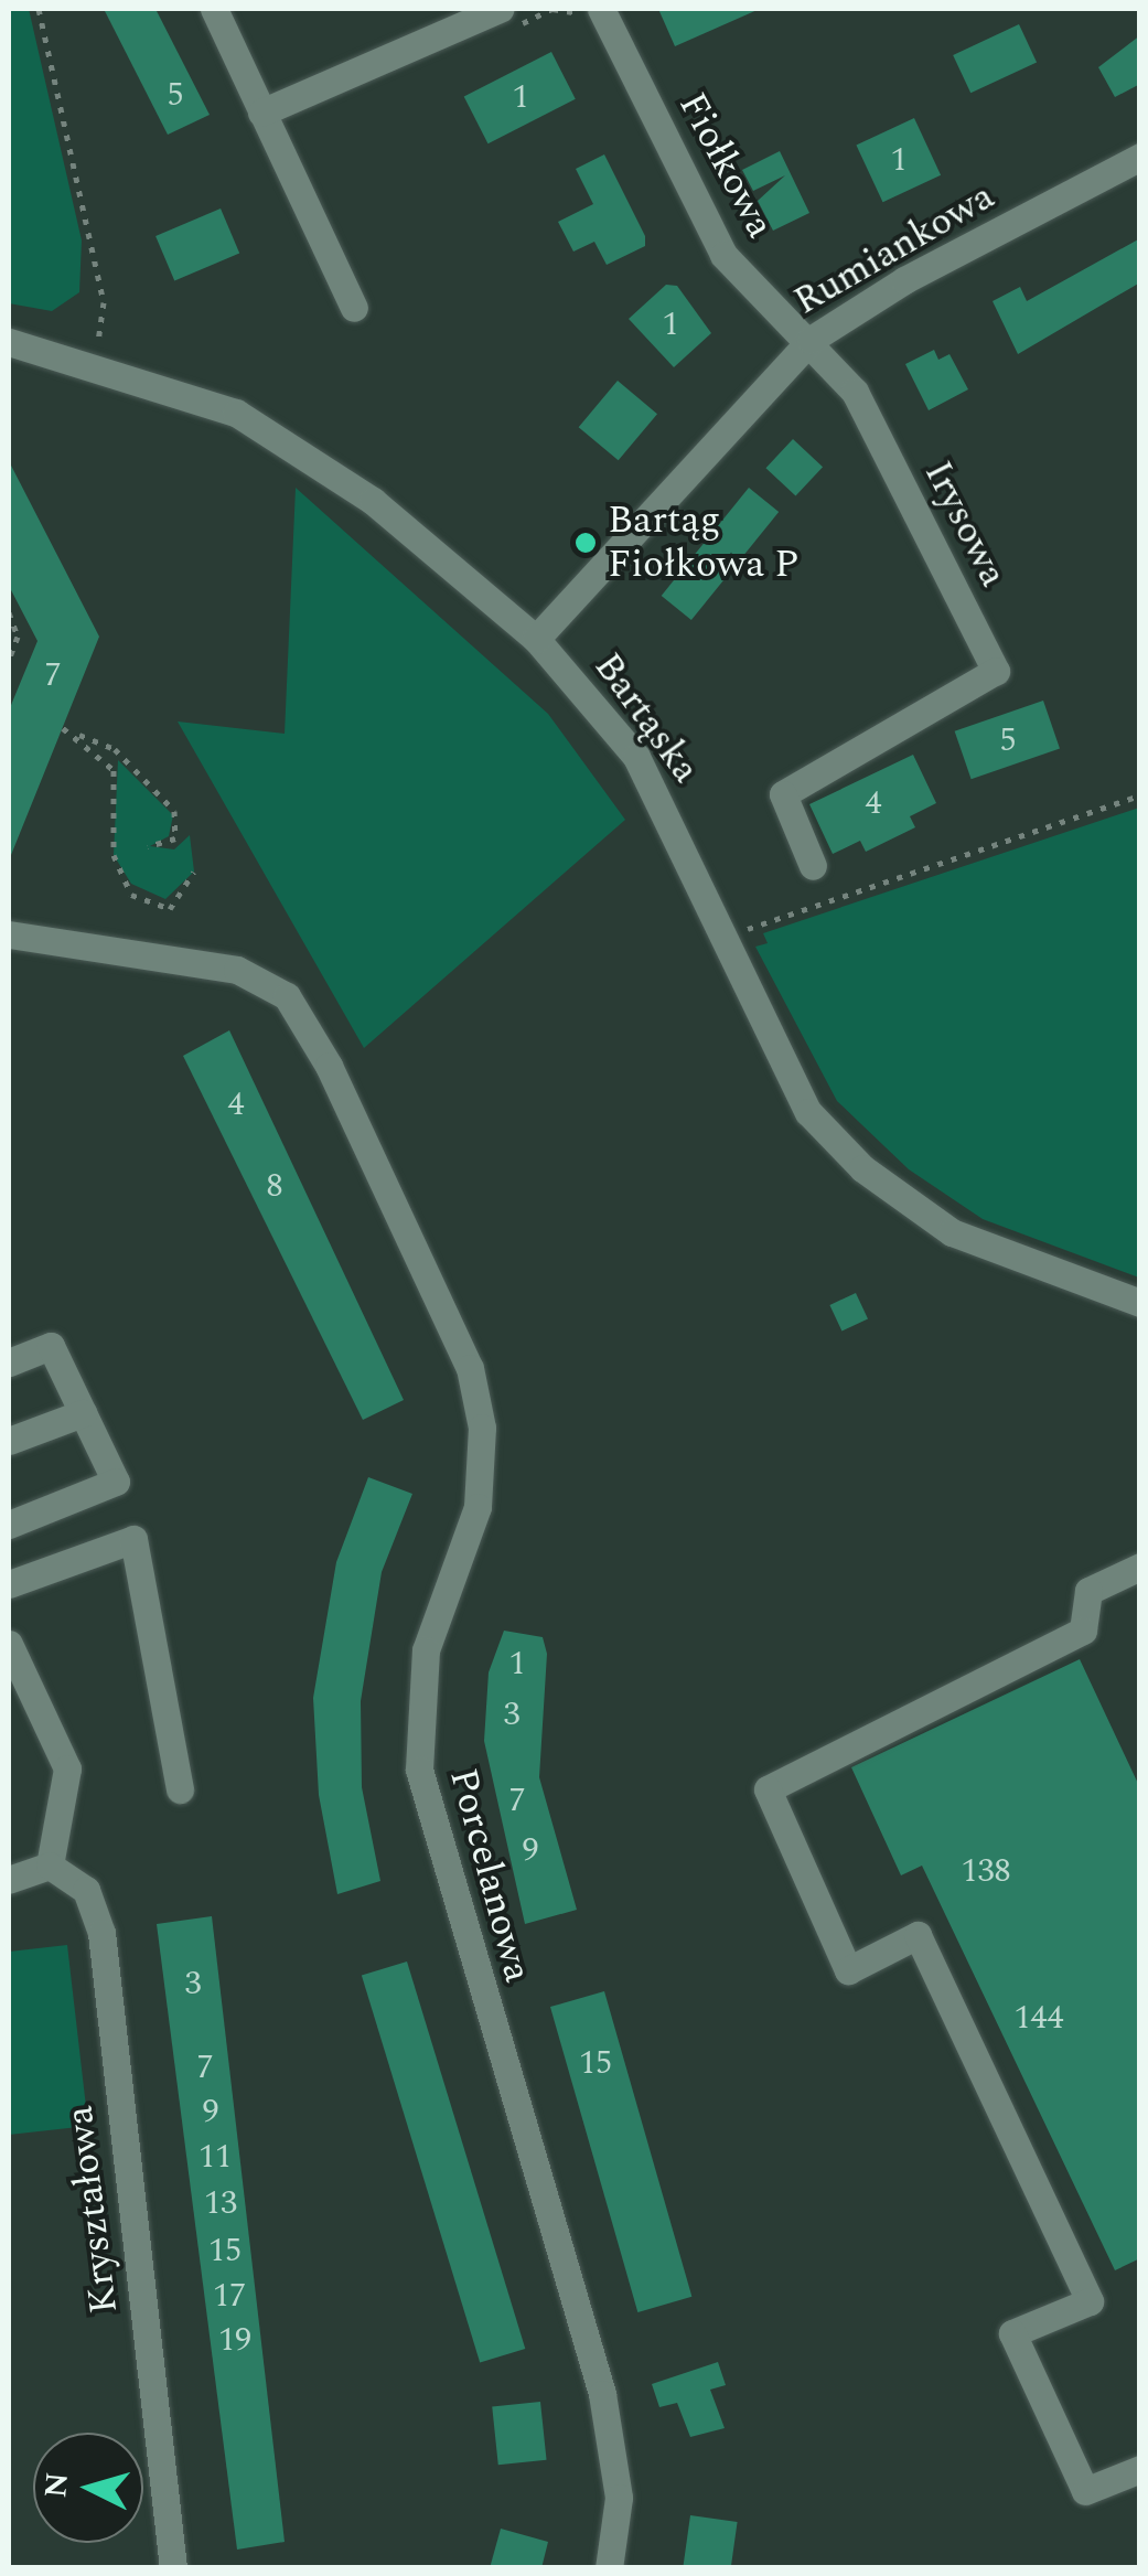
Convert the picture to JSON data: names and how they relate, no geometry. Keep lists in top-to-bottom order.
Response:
{
  "streets": {
    "street": [
      "Fiołkowa",
      "Rumiankowa",
      "Irysowa",
      "Bartąska",
      "Porcelanowa",
      "Kryształowa"
    ]
  },
  "crossings": [
    ["Fiołkowa", "Rumiankowa"],
    ["Fiołkowa", "Irysowa"],
    ["Rumiankowa", "Irysowa"],
    ["Rumiankowa", "Bartąska"]
  ],
  "places": ["Bartąg Fiołkowa P"],
  "house_numbers": [
    "5",
    "1",
    "1",
    "1",
    "7",
    "5",
    "4",
    "4",
    "8",
    "1",
    "3",
    "7",
    "9",
    "138",
    "3",
    "144",
    "15",
    "7",
    "9",
    "11",
    "13",
    "15",
    "17",
    "19"
  ],
  "north": "left"
}
